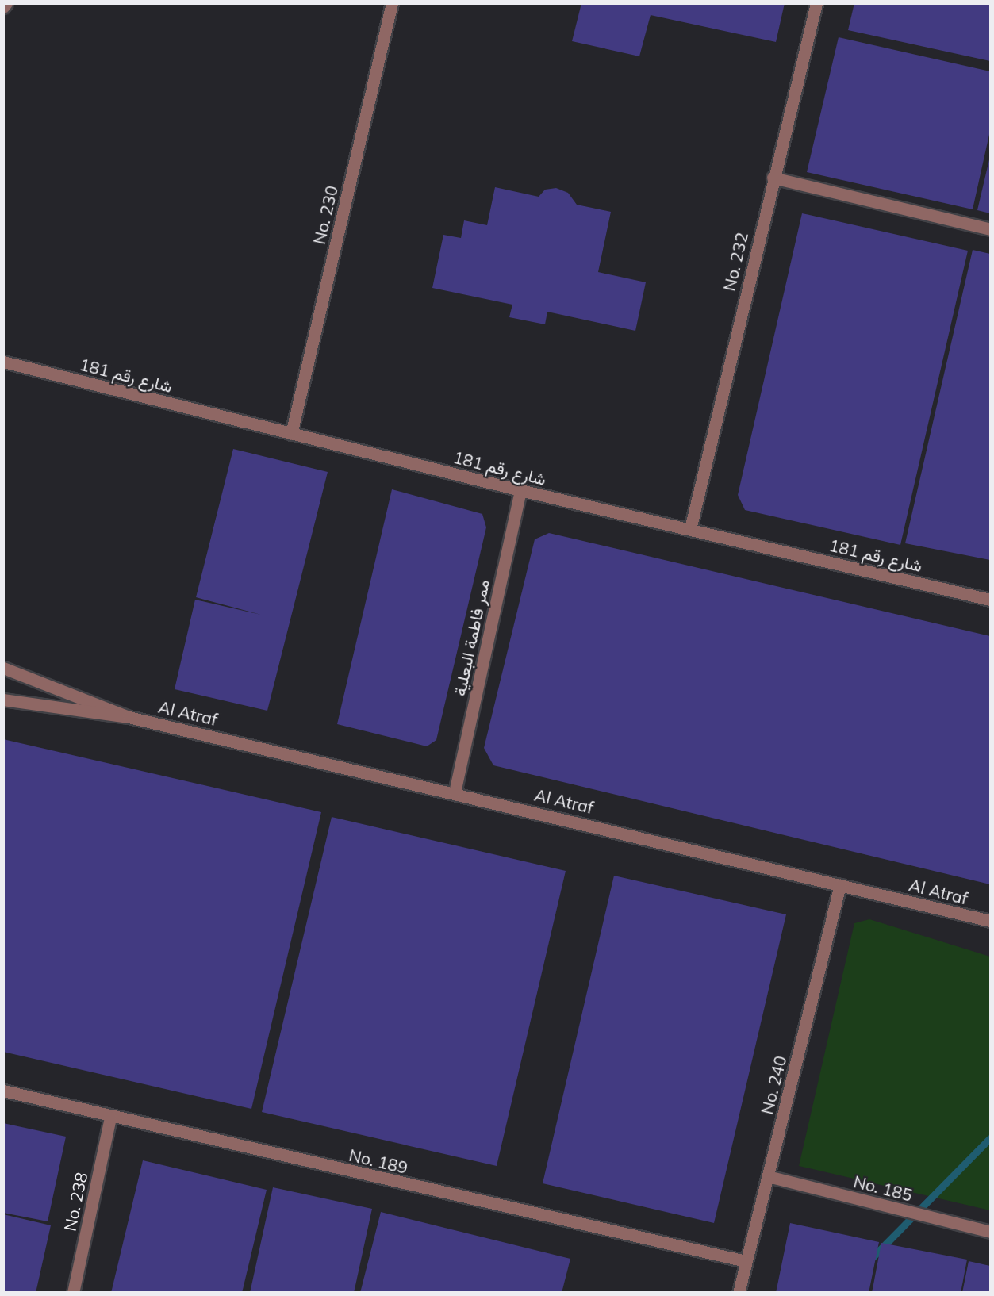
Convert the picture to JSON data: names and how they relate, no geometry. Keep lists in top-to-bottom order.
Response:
{
  "streets": {
    "street": [
      "No. 230",
      "No. 232",
      "شارع رقم 181",
      "ممر فاطمة البعلية",
      "Al Atraf",
      "No. 240",
      "No. 189",
      "No. 185",
      "No. 238"
    ]
  },
  "crossings": [
    ["No. 230", "شارع رقم 181"],
    ["No. 232", "شارع رقم 181"],
    ["شارع رقم 181", "ممر فاطمة البعلية"],
    ["ممر فاطمة البعلية", "Al Atraf"],
    ["Al Atraf", "No. 240"],
    ["No. 240", "No. 189"],
    ["No. 240", "No. 185"],
    ["No. 189", "No. 238"]
  ]
}
